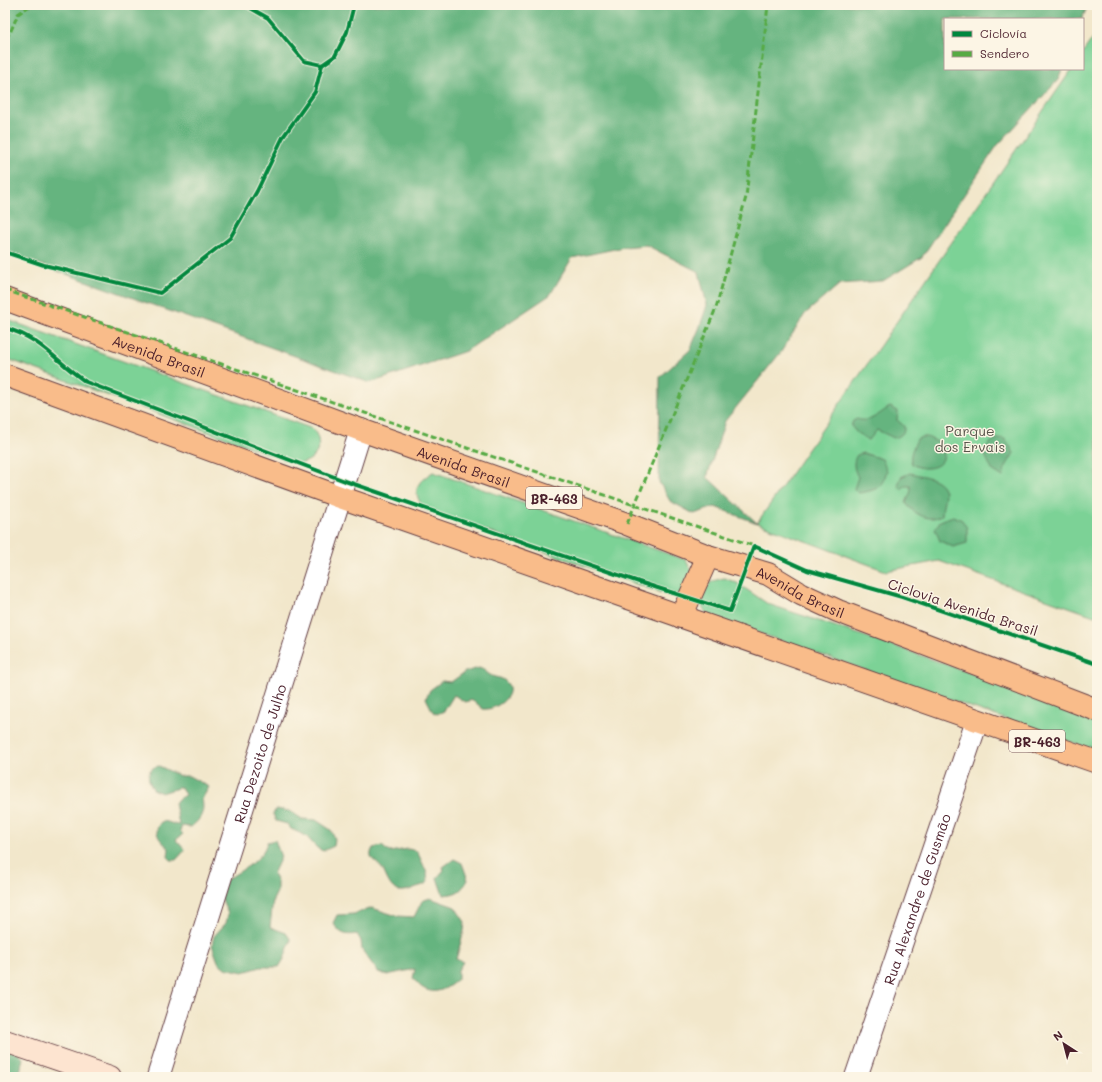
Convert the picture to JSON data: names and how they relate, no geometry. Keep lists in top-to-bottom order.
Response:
{
  "streets": {
    "main road": ["Avenida Brasil", "BR-463"],
    "street": ["Rua Dezoito de Julho", "Rua Alexandre de Gusmão"],
    "cycle path": ["Ciclovia Avenida Brasil"]
  },
  "crossings": [
    ["Avenida Brasil", "Rua Dezoito de Julho"],
    ["BR-463", "Rua Dezoito de Julho"],
    ["BR-463", "Rua Alexandre de Gusmão"]
  ],
  "parks": ["Parque dos Ervais"],
  "legend": ["Ciclovía", "Sendero"],
  "north": "top left"
}
